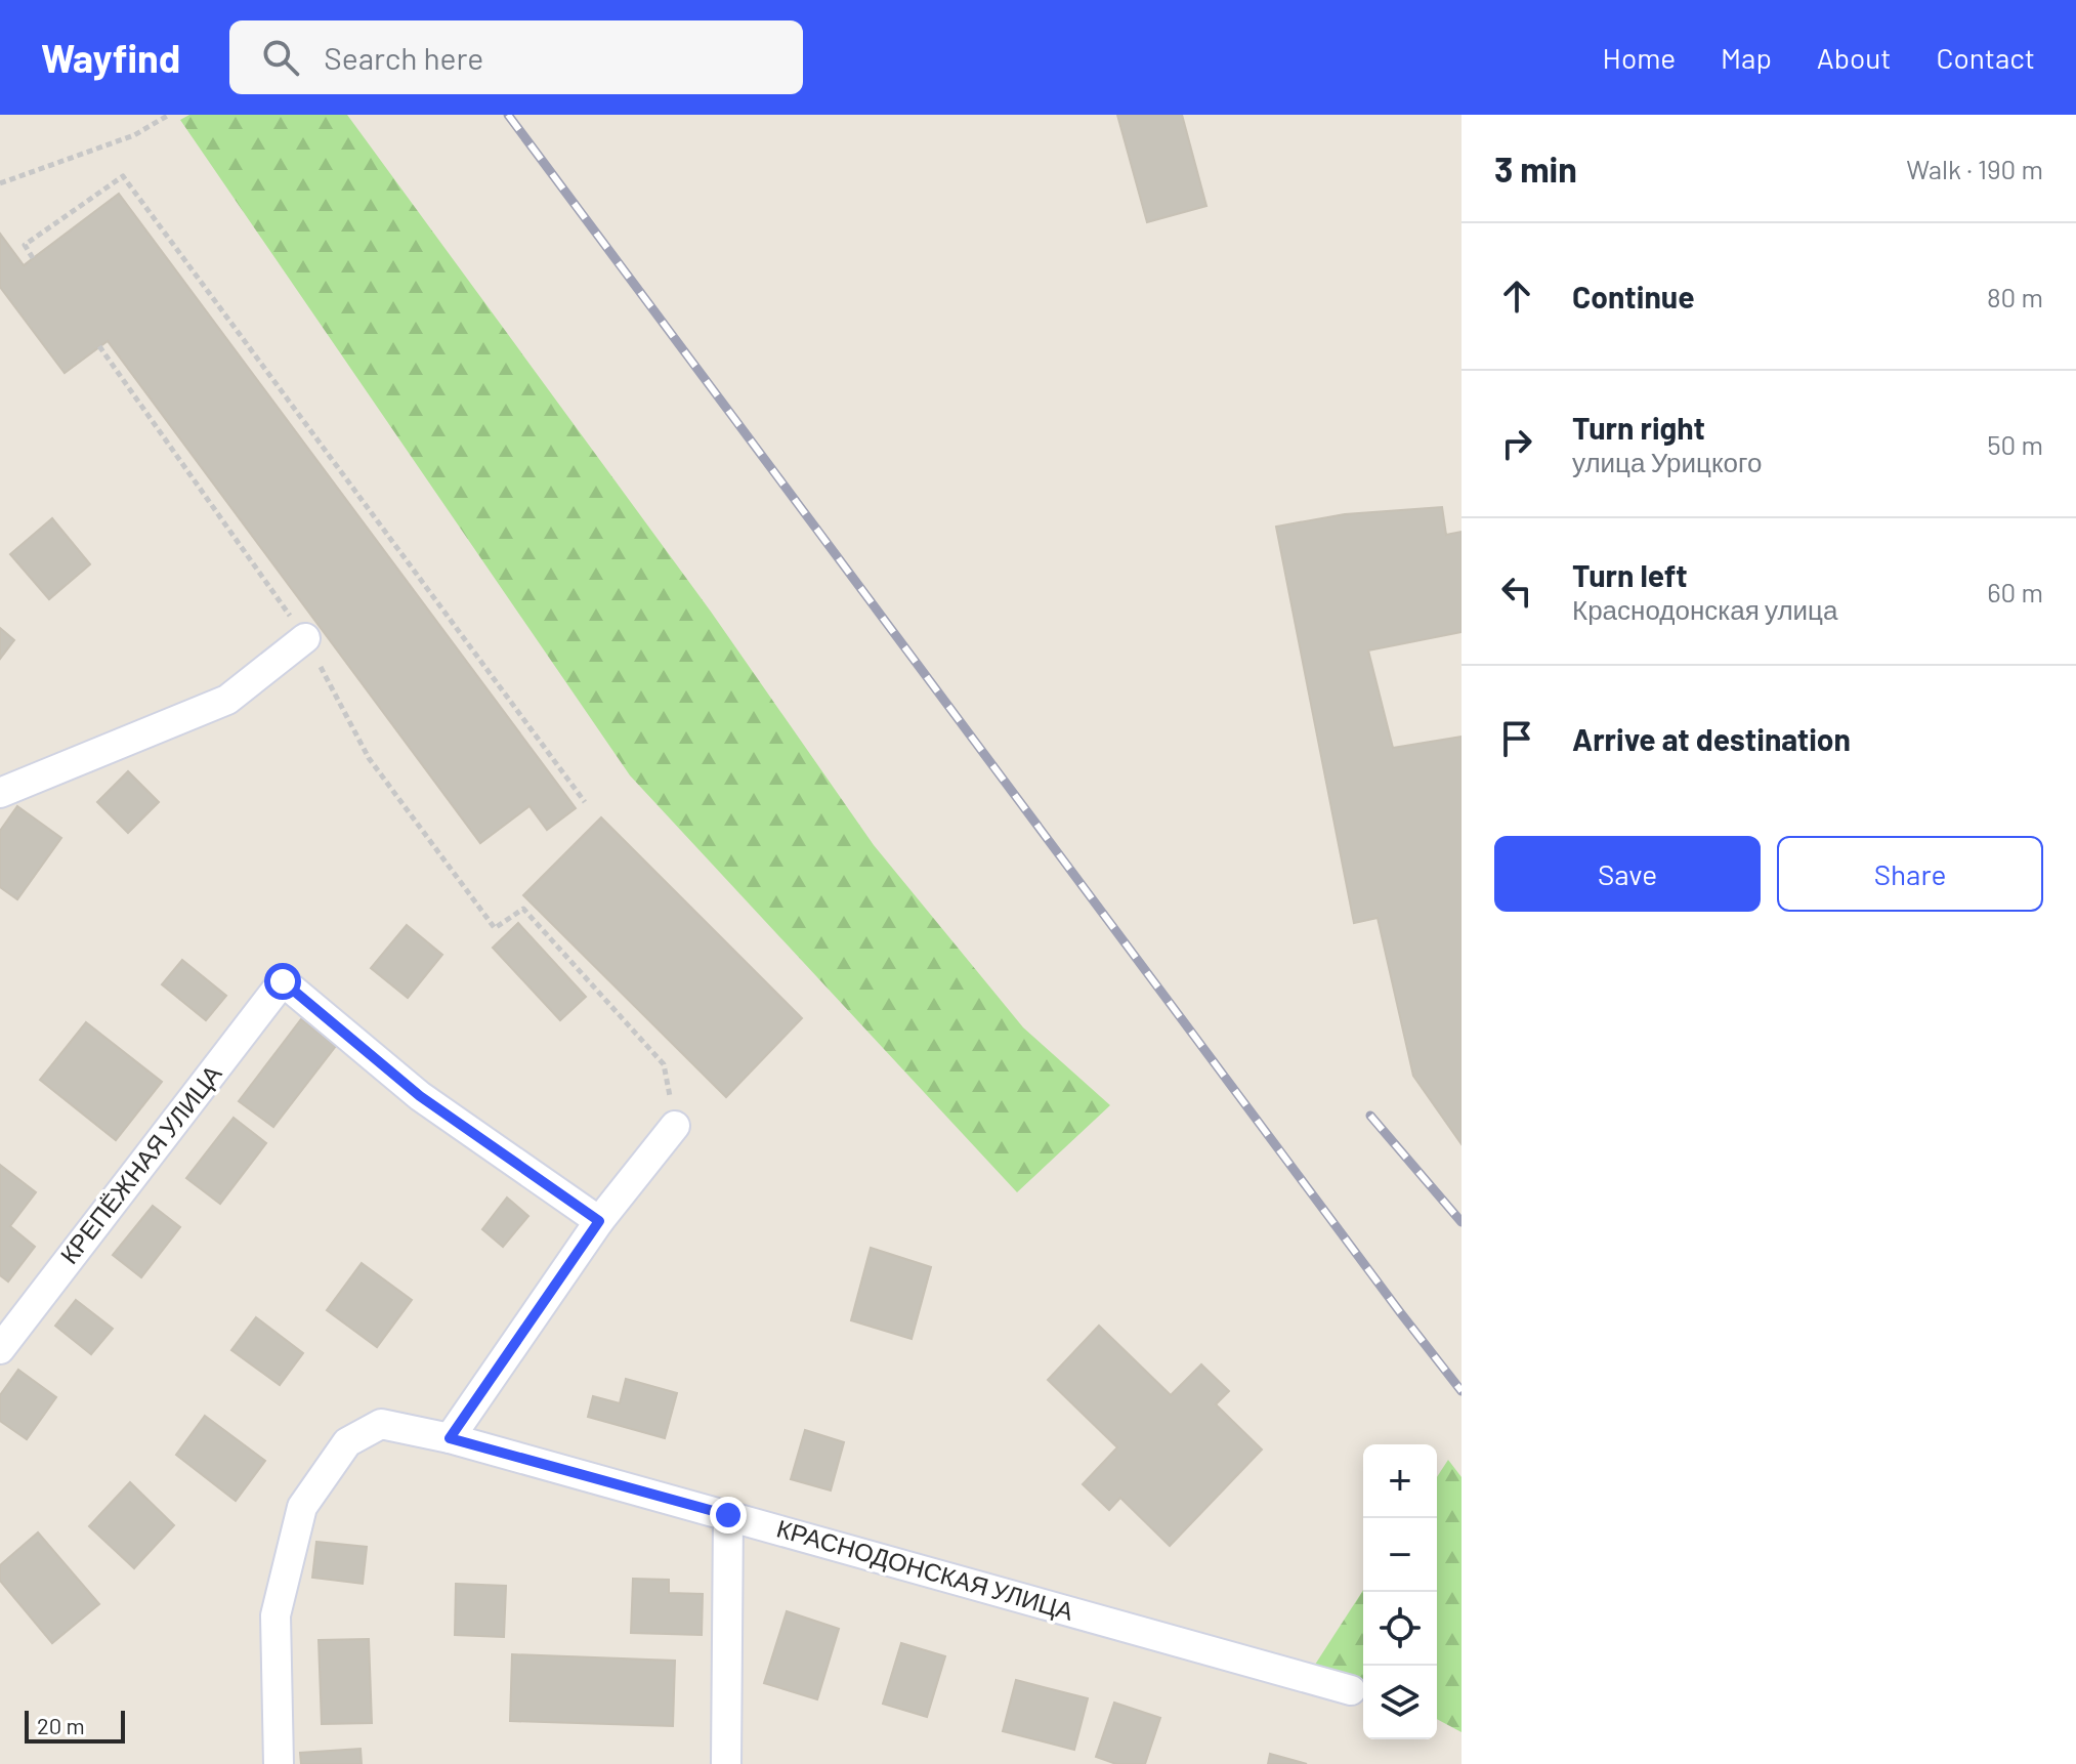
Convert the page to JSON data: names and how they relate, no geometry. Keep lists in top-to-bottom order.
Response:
{
  "streets": {
    "street": ["КРЕПЁЖНАЯ УЛИЦА", "КРАСНОДОНСКАЯ УЛИЦА"]
  },
  "scale_bar": "20 m",
  "page": {
    "header": "Wayfind",
    "search": "Search here",
    "nav": [
      "Home",
      "Map",
      "About",
      "Contact"
    ],
    "heading": ["3 min", "Walk · 190 m"],
    "list": [
      ["Continue", "80 m"],
      ["Turn right", "улица Урицкого", "50 m"],
      ["Turn left", "Краснодонская улица", "60 m"],
      "Arrive at destination"
    ],
    "buttons": ["Save", "Share"],
    "map_buttons": ["+", "−"],
    "scale": "20 m"
  }
}
